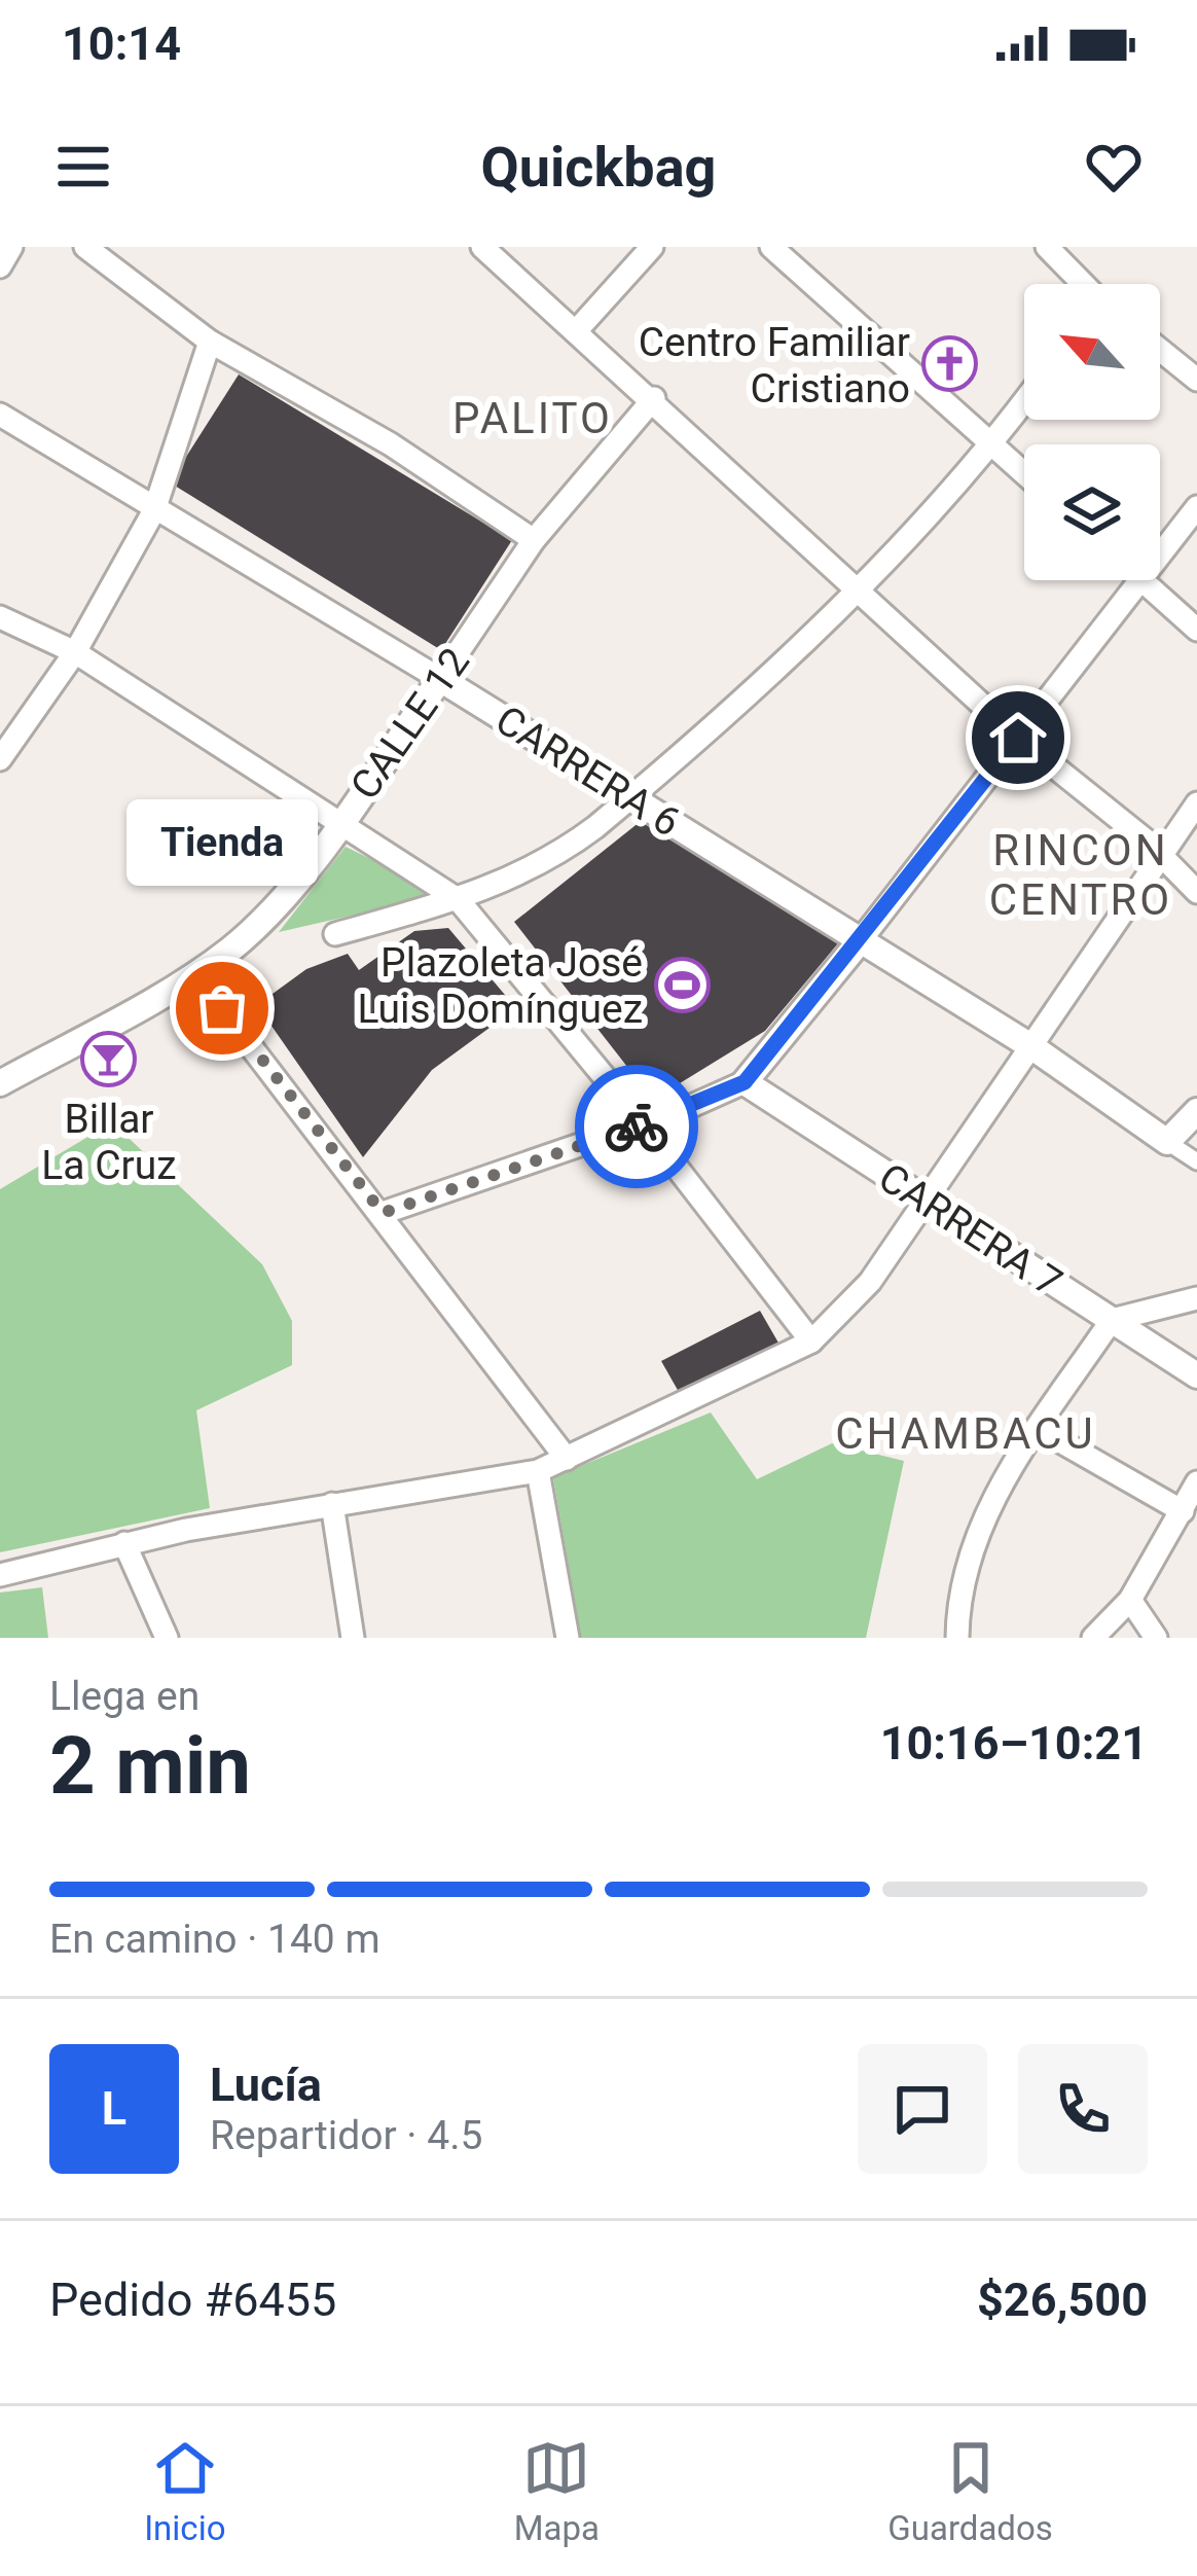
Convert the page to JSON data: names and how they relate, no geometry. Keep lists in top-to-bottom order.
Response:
{
  "streets": {
    "street": ["CALLE 12", "CARRERA 6", "CARRERA 7"]
  },
  "crossings": [
    ["CALLE 12", "CARRERA 6"]
  ],
  "districts": ["PALITO", "RINCON CENTRO", "CHAMBACU"],
  "places": {
    "church": ["Centro Familiar Cristiano"],
    "sports": ["Plazoleta José Luis Domínguez"],
    "other": ["Tienda"],
    "bar": ["Billar La Cruz"]
  },
  "north": "top left",
  "page": {
    "status": "10:14",
    "header": "Quickbag",
    "bubble": "Tienda",
    "heading": ["2 min", "Llega en", "10:16–10:21"],
    "panel": [
      "Lucía",
      "Repartidor · 4.5",
      "Pedido #6455",
      "$26,500"
    ],
    "bar": "En camino · 140 m",
    "round": "L",
    "tabs": ["Inicio", "Mapa", "Guardados"]
  }
}
